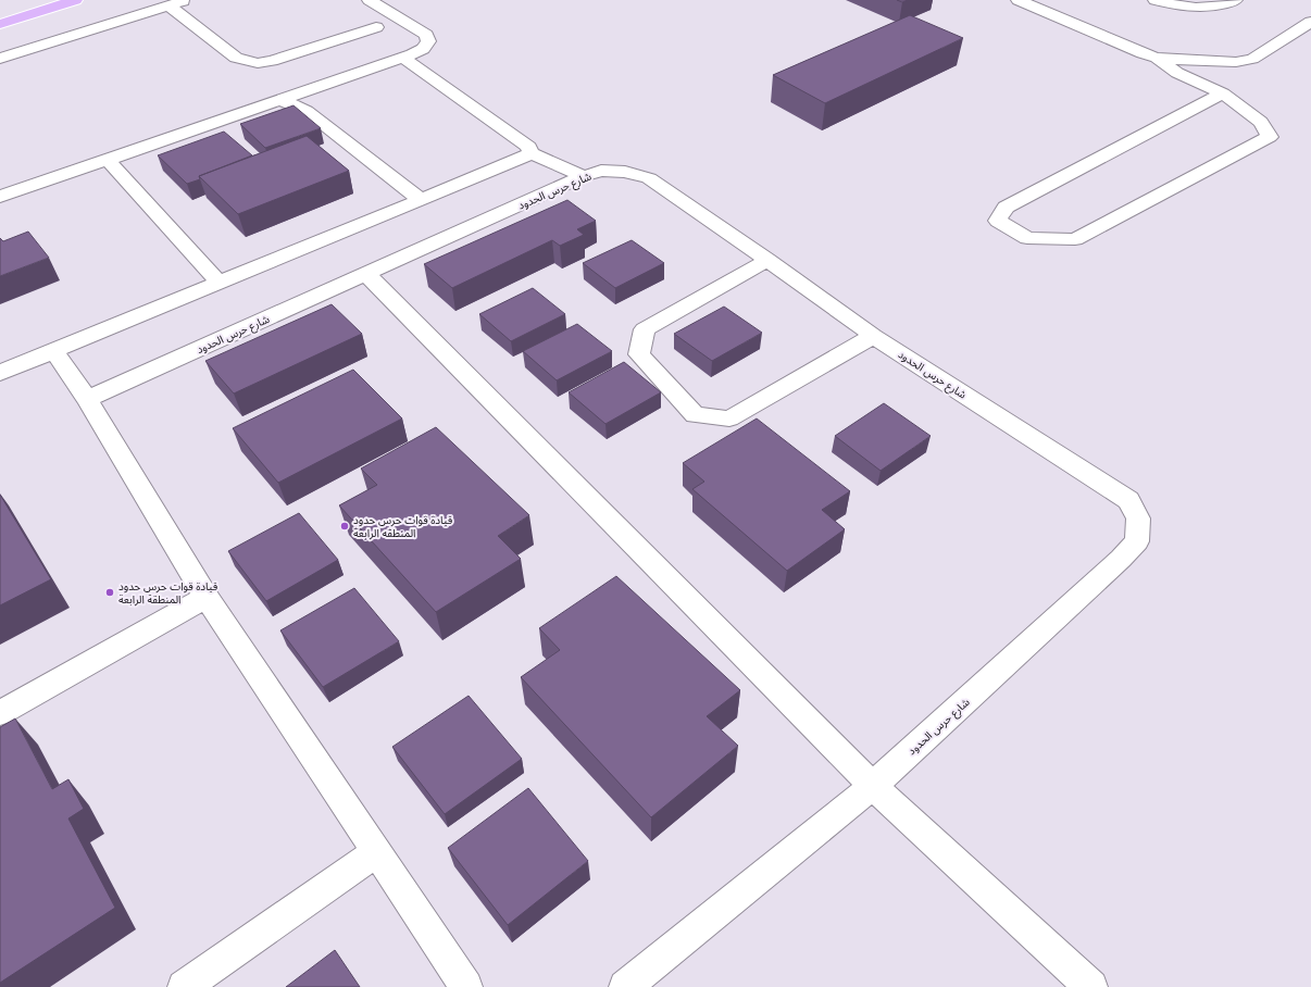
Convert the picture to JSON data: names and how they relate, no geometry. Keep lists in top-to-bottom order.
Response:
{
  "streets": {
    "street": ["شارع حرس الحدود"]
  },
  "places": ["قيادة قوات حرس حدود المنطقه الرابعة", "قيادة قوات حرس حدود المنطقة الرابعة"]
}
